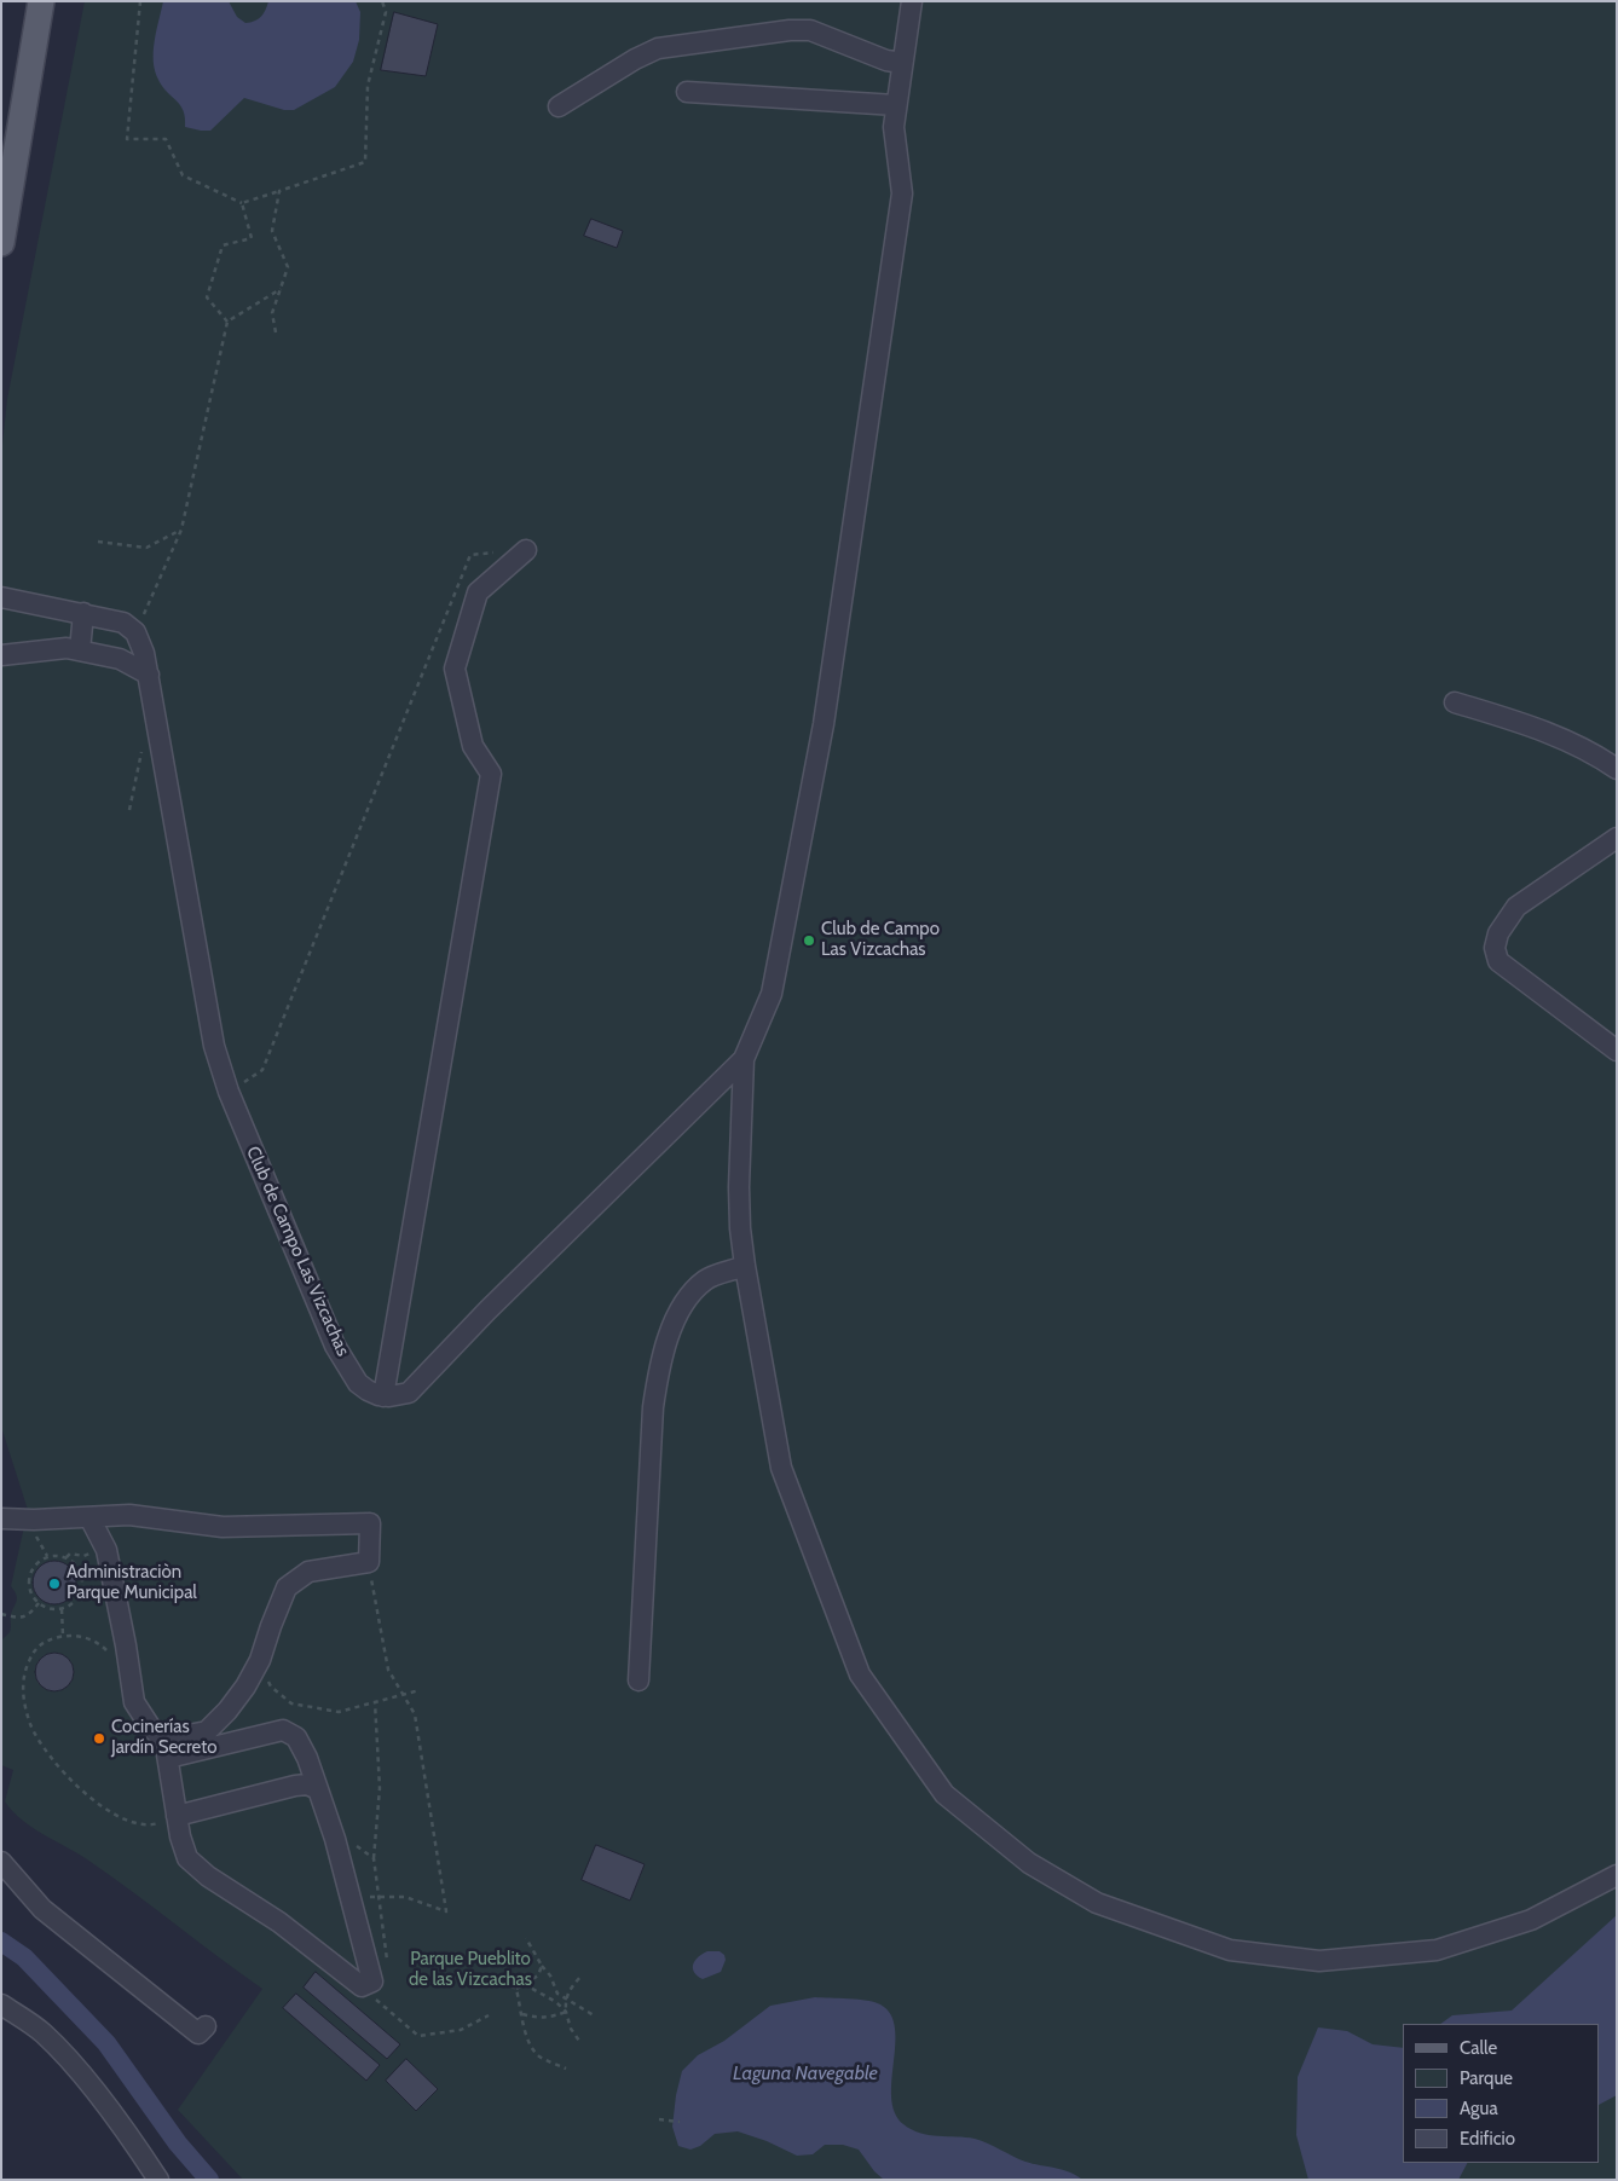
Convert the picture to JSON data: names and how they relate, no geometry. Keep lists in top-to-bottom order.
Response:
{
  "streets": {
    "lane": ["Club de Campo Las Vizcachas"]
  },
  "water": ["Laguna Navegable"],
  "parks": ["Parque Pueblito de las Vizcachas"],
  "places": ["Club de Campo Las Vizcachas", "Administraciòn Parque Municipal", "Cocinerías Jardín Secreto"],
  "legend": [
    "Calle",
    "Parque",
    "Agua",
    "Edificio"
  ]
}
